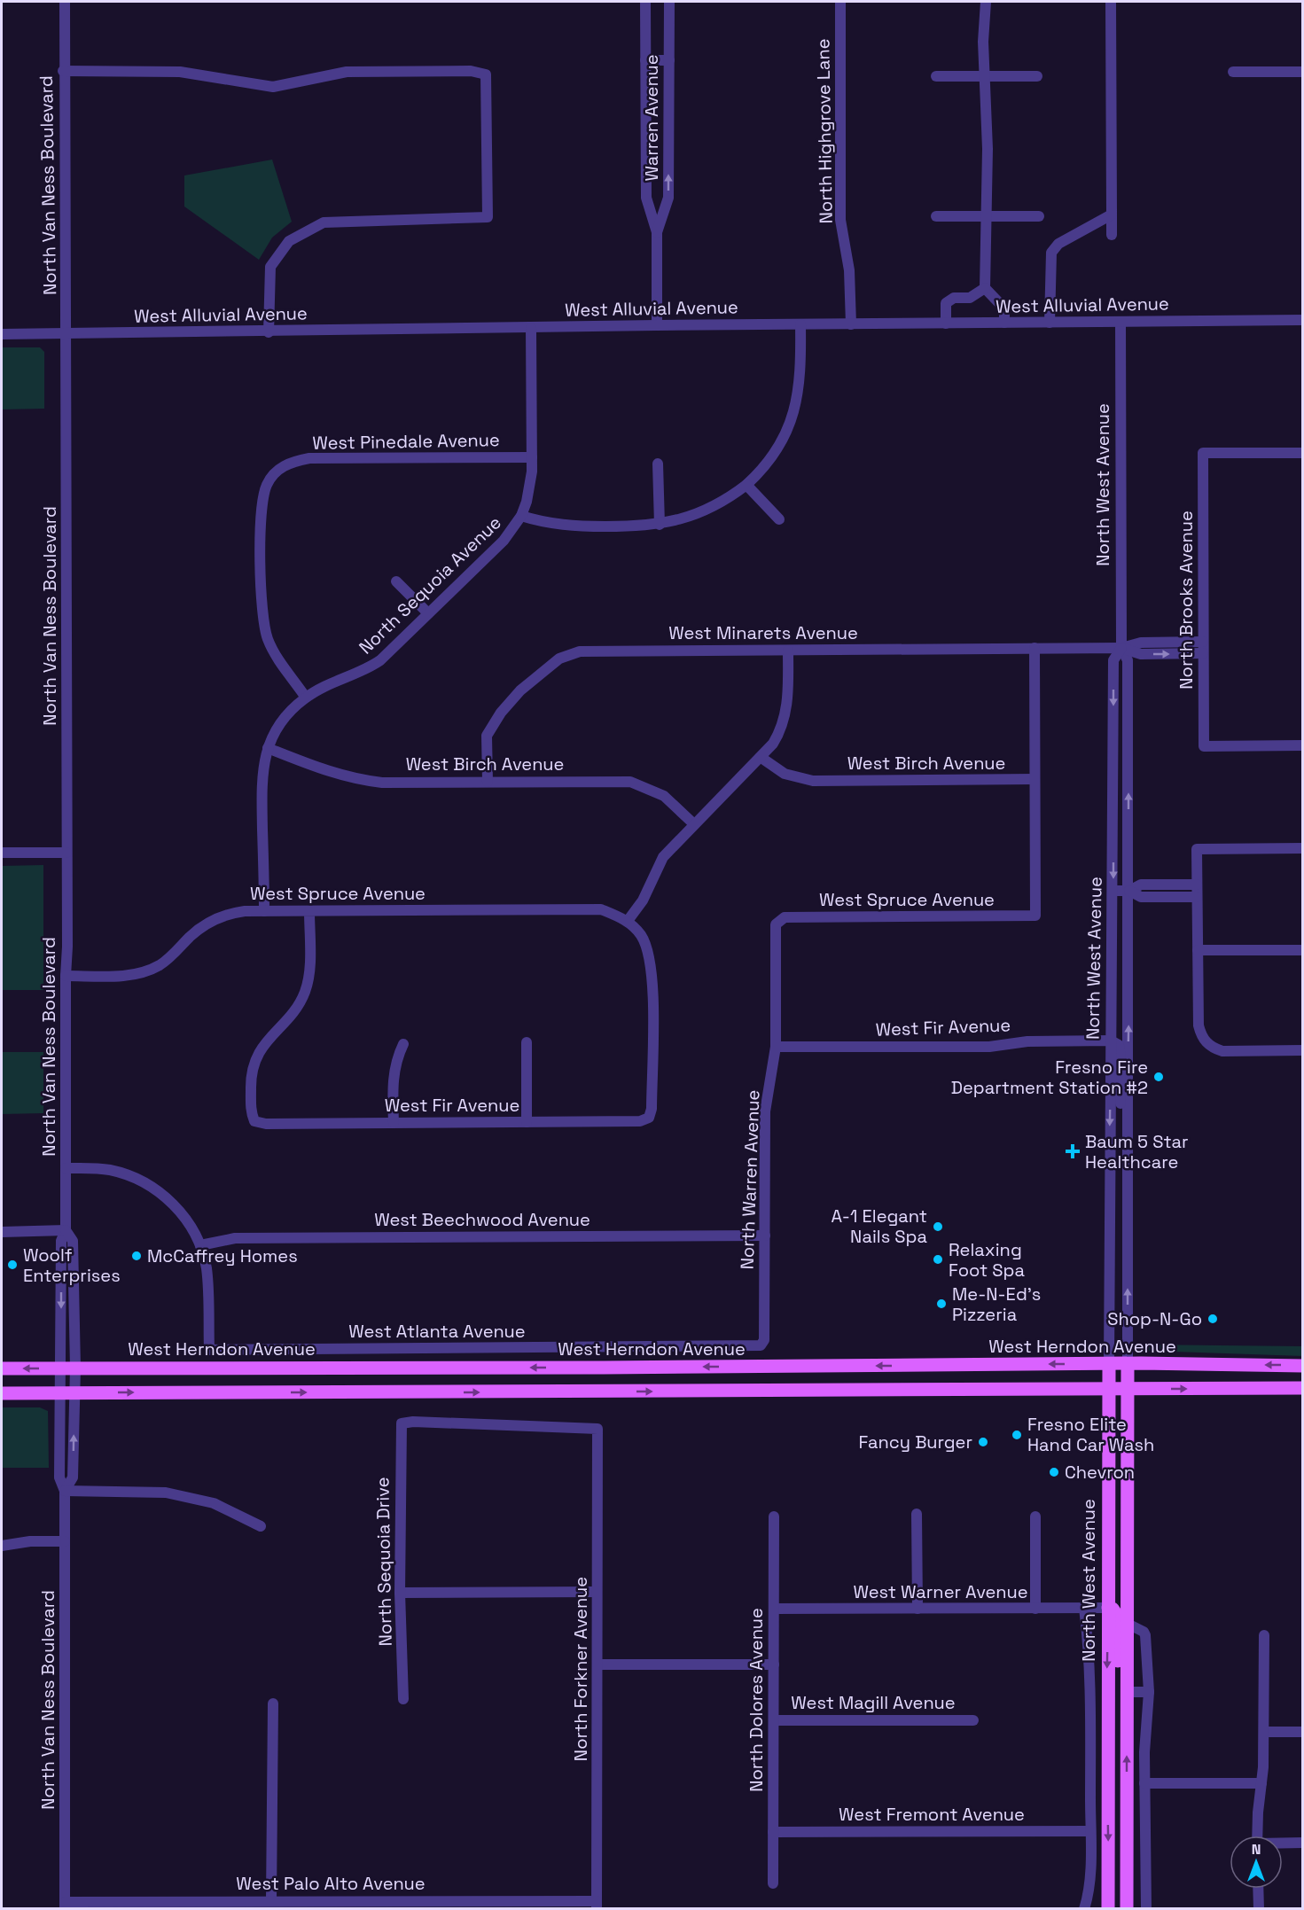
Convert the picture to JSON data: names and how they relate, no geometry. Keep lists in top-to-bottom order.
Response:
{
  "streets": {
    "main road": ["North West Avenue", "West Herndon Avenue"],
    "street": [
      "Warren Avenue",
      "North Highgrove Lane",
      "North Van Ness Boulevard",
      "West Alluvial Avenue",
      "West Pinedale Avenue",
      "North Sequoia Avenue",
      "North Brooks Avenue",
      "West Minarets Avenue",
      "West Birch Avenue",
      "West Spruce Avenue",
      "West Fir Avenue",
      "North Warren Avenue",
      "West Beechwood Avenue",
      "West Atlanta Avenue",
      "North Sequoia Drive",
      "West Warner Avenue",
      "North Forkner Avenue",
      "North Dolores Avenue",
      "West Magill Avenue",
      "West Fremont Avenue",
      "West Palo Alto Avenue"
    ]
  },
  "crossings": [
    ["Warren Avenue", "West Alluvial Avenue"],
    ["North Highgrove Lane", "West Alluvial Avenue"],
    ["North Van Ness Boulevard", "West Alluvial Avenue"],
    ["North Van Ness Boulevard", "West Spruce Avenue"],
    ["North Van Ness Boulevard", "West Herndon Avenue"],
    ["North Van Ness Boulevard", "West Palo Alto Avenue"],
    ["West Alluvial Avenue", "North West Avenue"],
    ["West Alluvial Avenue", "North Sequoia Avenue"],
    ["West Pinedale Avenue", "North Sequoia Avenue"],
    ["North West Avenue", "West Minarets Avenue"],
    ["North West Avenue", "West Fir Avenue"],
    ["North West Avenue", "West Herndon Avenue"],
    ["North West Avenue", "West Warner Avenue"],
    ["North Sequoia Avenue", "West Birch Avenue"],
    ["North Sequoia Avenue", "West Spruce Avenue"],
    ["North Brooks Avenue", "West Minarets Avenue"],
    ["West Minarets Avenue", "West Birch Avenue"],
    ["West Birch Avenue", "West Spruce Avenue"],
    ["West Spruce Avenue", "West Fir Avenue"],
    ["West Spruce Avenue", "North Warren Avenue"],
    ["West Fir Avenue", "North Warren Avenue"],
    ["North Warren Avenue", "West Beechwood Avenue"],
    ["North Warren Avenue", "West Atlanta Avenue"],
    ["West Beechwood Avenue", "West Atlanta Avenue"],
    ["North Sequoia Drive", "North Forkner Avenue"],
    ["West Warner Avenue", "North Dolores Avenue"],
    ["North Forkner Avenue", "West Palo Alto Avenue"],
    ["North Dolores Avenue", "West Magill Avenue"],
    ["North Dolores Avenue", "West Fremont Avenue"]
  ],
  "places": {
    "other": [
      "Fresno Fire Department Station #2",
      "A-1 Elegant Nails Spa",
      "McCaffrey Homes",
      "Relaxing Foot Spa",
      "Woolf Enterprises",
      "Me-N-Ed's Pizzeria",
      "Shop-N-Go",
      "Fresno Elite Hand Car Wash",
      "Fancy Burger",
      "Chevron"
    ],
    "health": ["Baum 5 Star Healthcare"]
  },
  "north": "top"
}
